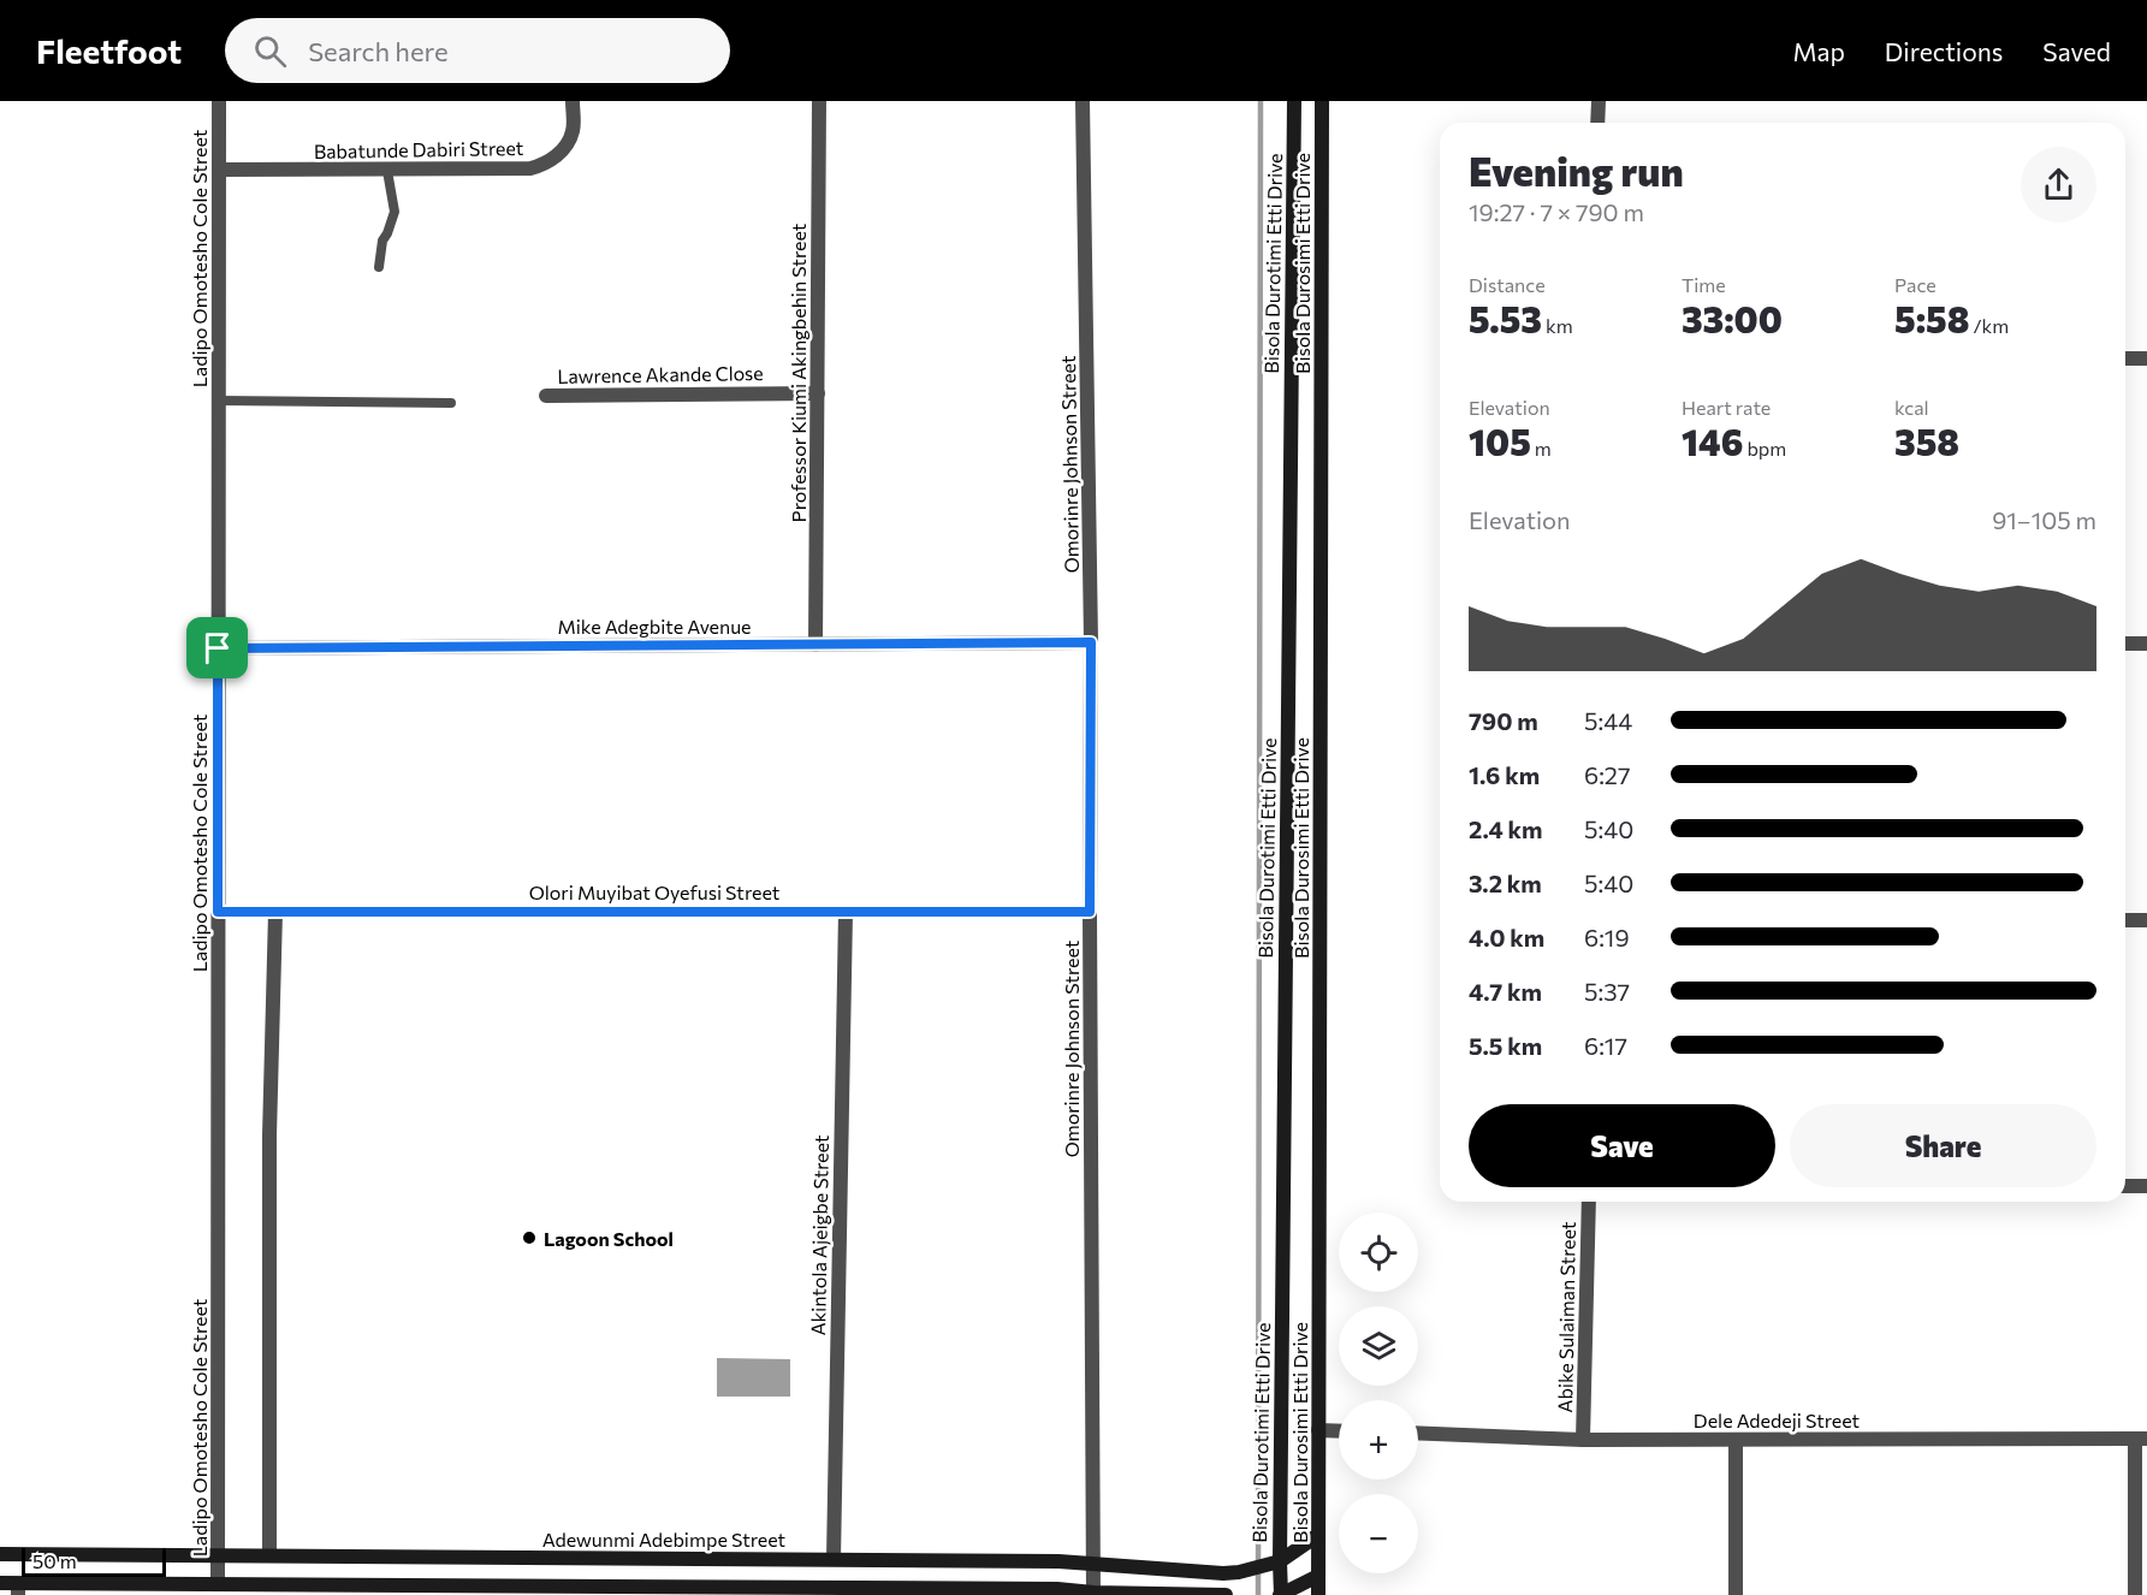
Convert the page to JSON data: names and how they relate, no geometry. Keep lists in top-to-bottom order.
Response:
{
  "streets": {
    "main road": ["Bisola Durotimi Etti Drive", "Bisola Durosimi Etti Drive", "Adewunmi Adebimpe Street"],
    "street": [
      "Babatunde Dabiri Street",
      "Ladipo Omotesho Cole Street",
      "Professor Kiumi Akingbehin Street",
      "Lawrence Akande Close",
      "Omorinre Johnson Street",
      "Mike Adegbite Avenue",
      "Olori Muyibat Oyefusi Street",
      "Akintola Ajeigbe Street",
      "Abike Sulaiman Street",
      "Dele Adedeji Street"
    ]
  },
  "crossings": [
    ["Babatunde Dabiri Street", "Ladipo Omotesho Cole Street"],
    ["Ladipo Omotesho Cole Street", "Mike Adegbite Avenue"],
    ["Ladipo Omotesho Cole Street", "Olori Muyibat Oyefusi Street"],
    ["Ladipo Omotesho Cole Street", "Adewunmi Adebimpe Street"],
    ["Bisola Durotimi Etti Drive", "Adewunmi Adebimpe Street"],
    ["Bisola Durosimi Etti Drive", "Adewunmi Adebimpe Street"],
    ["Professor Kiumi Akingbehin Street", "Lawrence Akande Close"],
    ["Professor Kiumi Akingbehin Street", "Mike Adegbite Avenue"],
    ["Omorinre Johnson Street", "Mike Adegbite Avenue"],
    ["Omorinre Johnson Street", "Olori Muyibat Oyefusi Street"],
    ["Omorinre Johnson Street", "Adewunmi Adebimpe Street"],
    ["Olori Muyibat Oyefusi Street", "Akintola Ajeigbe Street"],
    ["Akintola Ajeigbe Street", "Adewunmi Adebimpe Street"],
    ["Abike Sulaiman Street", "Dele Adedeji Street"]
  ],
  "places": ["Lagoon School"],
  "scale_bar": "50 m",
  "page": {
    "header": "Fleetfoot",
    "search": "Search here",
    "nav": ["Map", "Directions", "Saved"],
    "heading": ["Evening run", "19:27 · 7 × 790 m"],
    "stats": [
      ["Distance", "5.53 km"],
      ["Time", "33:00"],
      ["Pace", "5:58 /km"],
      ["Elevation", "105 m"],
      ["Heart rate", "146 bpm"],
      ["kcal", "358"]
    ],
    "chart": ["Elevation", "91–105 m"],
    "list": [
      {
        "name": "790 m",
        "note": "5:44"
      },
      {
        "name": "1.6 km",
        "note": "6:27"
      },
      {
        "name": "2.4 km",
        "note": "5:40"
      },
      {
        "name": "3.2 km",
        "note": "5:40"
      },
      {
        "name": "4.0 km",
        "note": "6:19"
      },
      {
        "name": "4.7 km",
        "note": "5:37"
      },
      {
        "name": "5.5 km",
        "note": "6:17"
      }
    ],
    "buttons": ["Save", "Share"],
    "map_buttons": ["+", "−"],
    "scale": "50 m"
  }
}
